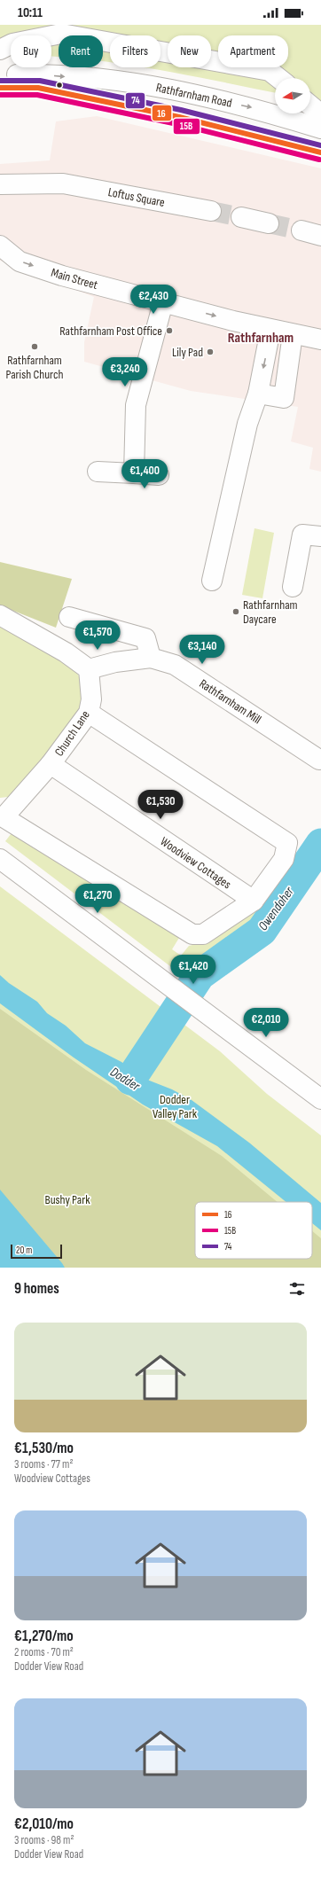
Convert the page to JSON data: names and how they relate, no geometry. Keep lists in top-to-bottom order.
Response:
{
  "streets": {
    "street": [
      "Rathfarnham Road",
      "Loftus Square",
      "Main Street",
      "Rathfarnham Mill",
      "Church Lane",
      "Woodview Cottages"
    ]
  },
  "crossings": [
    ["Church Lane", "Woodview Cottages"]
  ],
  "one_way": ["Main Street"],
  "districts": ["Rathfarnham"],
  "water": ["Owendoher", "Dodder"],
  "parks": ["Dodder Valley Park", "Bushy Park"],
  "places": [
    "Rathfarnham Post Office",
    "Rathfarnham Parish Church",
    "Lily Pad",
    "Rathfarnham Daycare"
  ],
  "lines": ["transit line 74", "transit line 16", "transit line 15B"],
  "legend": ["16", "15B", "74"],
  "scale_bar": "20 m",
  "north": "left",
  "page": {
    "status": "10:11",
    "chip": [
      "Buy",
      "Rent",
      "Filters",
      "New",
      "Apartment"
    ],
    "price": [
      "€2,430",
      "€3,240",
      "€1,400",
      "€1,570",
      "€3,140",
      "€1,530",
      "€1,270",
      "€1,420",
      "€2,010"
    ],
    "scale": "20 m",
    "heading": "9 homes",
    "list": [
      {
        "name": "€1,530/mo",
        "note": "3 rooms · 77 m² · Woodview Cottages"
      },
      {
        "name": "€1,270/mo",
        "note": "2 rooms · 70 m² · Dodder View Road"
      },
      {
        "name": "€2,010/mo",
        "note": "3 rooms · 98 m² · Dodder View Road"
      }
    ]
  }
}
